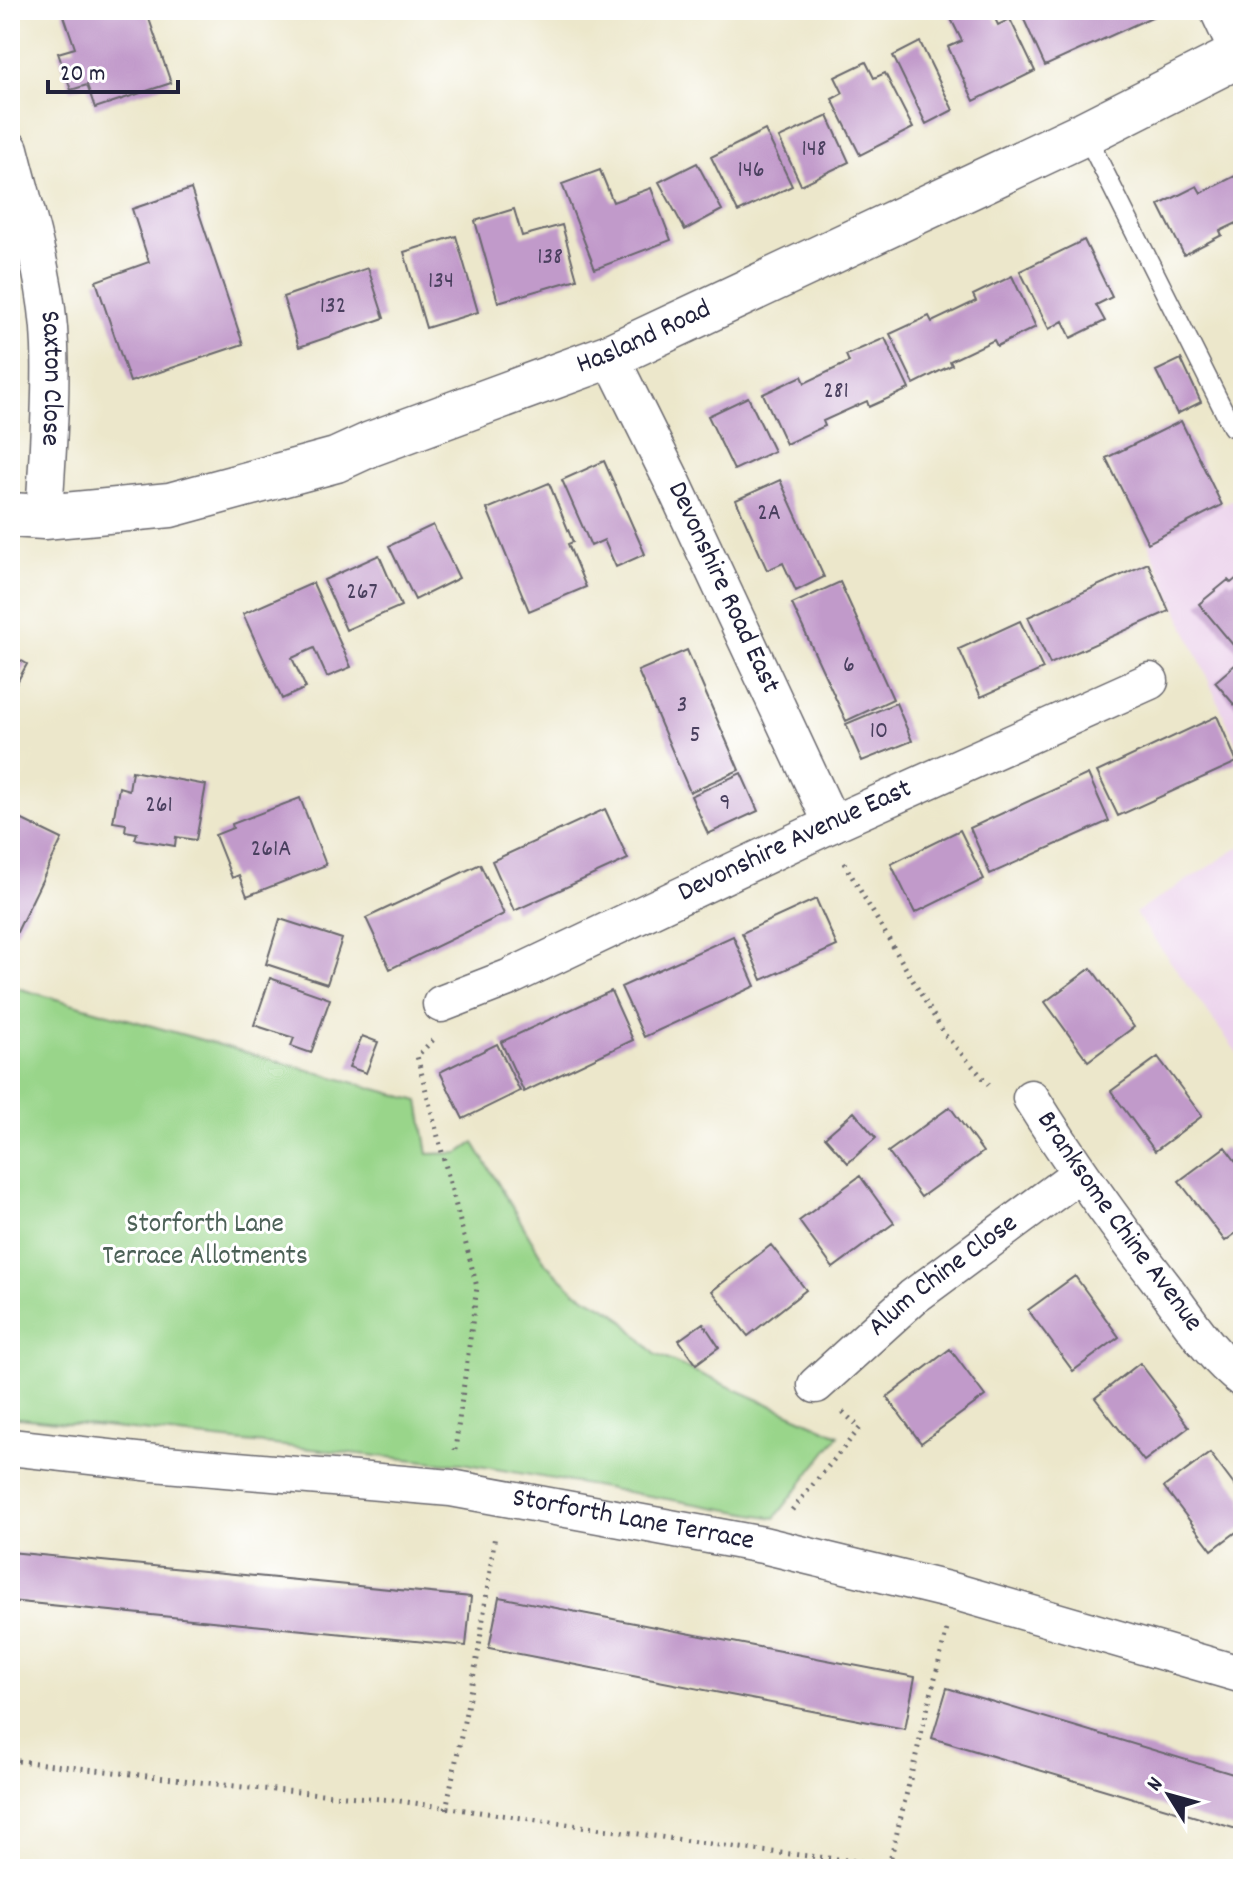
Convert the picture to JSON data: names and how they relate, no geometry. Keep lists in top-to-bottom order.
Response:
{
  "streets": {
    "main road": ["Hasland Road"],
    "street": [
      "Saxton Close",
      "Devonshire Road East",
      "Devonshire Avenue East",
      "Branksome Chine Avenue",
      "Alum Chine Close",
      "Storforth Lane Terrace"
    ]
  },
  "crossings": [
    ["Hasland Road", "Saxton Close"],
    ["Hasland Road", "Devonshire Road East"],
    ["Devonshire Road East", "Devonshire Avenue East"],
    ["Branksome Chine Avenue", "Alum Chine Close"]
  ],
  "parks": ["Storforth Lane Terrace Allotments"],
  "house_numbers": [
    "148",
    "146",
    "138",
    "134",
    "132",
    "281",
    "2A",
    "267",
    "6",
    "3",
    "10",
    "5",
    "9",
    "261",
    "261A"
  ],
  "scale_bar": "20 m",
  "north": "top left"
}
